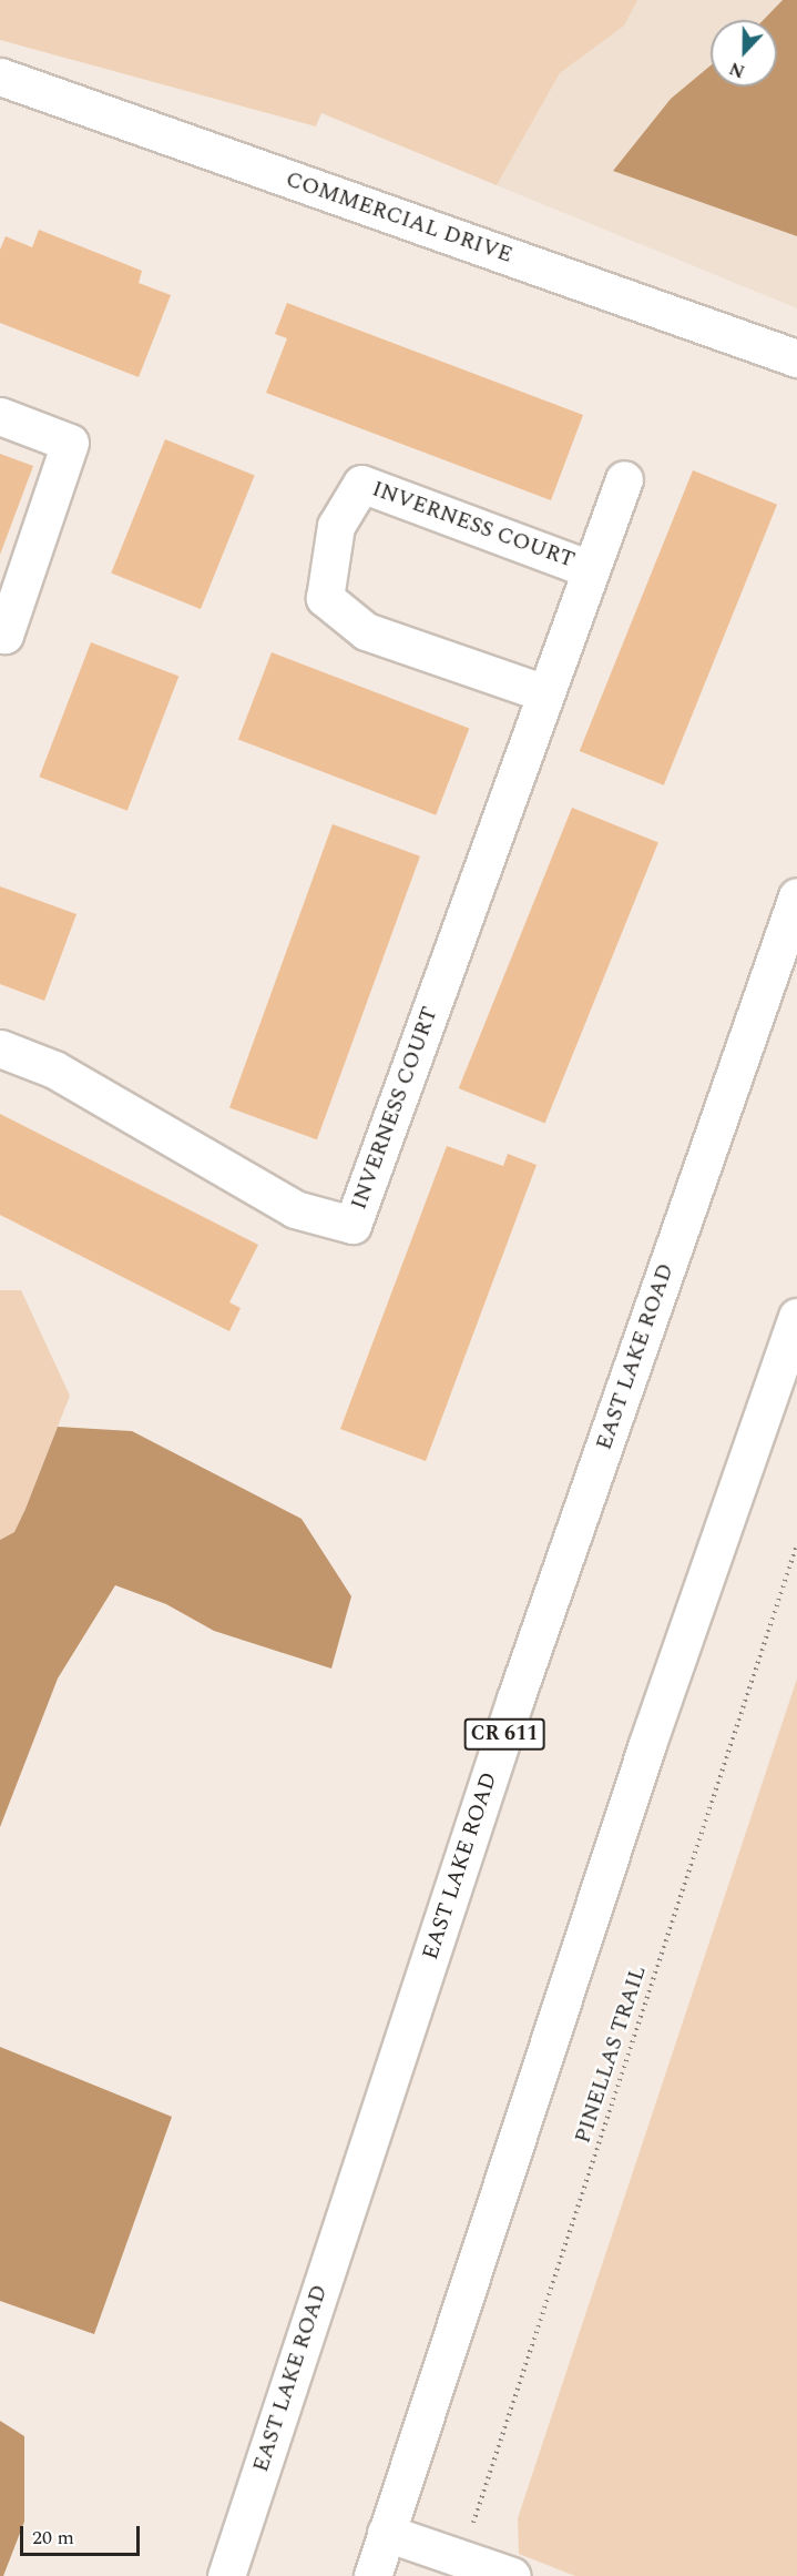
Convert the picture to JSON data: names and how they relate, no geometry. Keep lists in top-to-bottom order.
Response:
{
  "streets": {
    "main road": [
      "COMMERCIAL DRIVE",
      "INVERNESS COURT",
      "EAST LAKE ROAD",
      "CR 611"
    ],
    "path": ["PINELLAS TRAIL"]
  },
  "scale_bar": "20 m",
  "north": "bottom"
}
